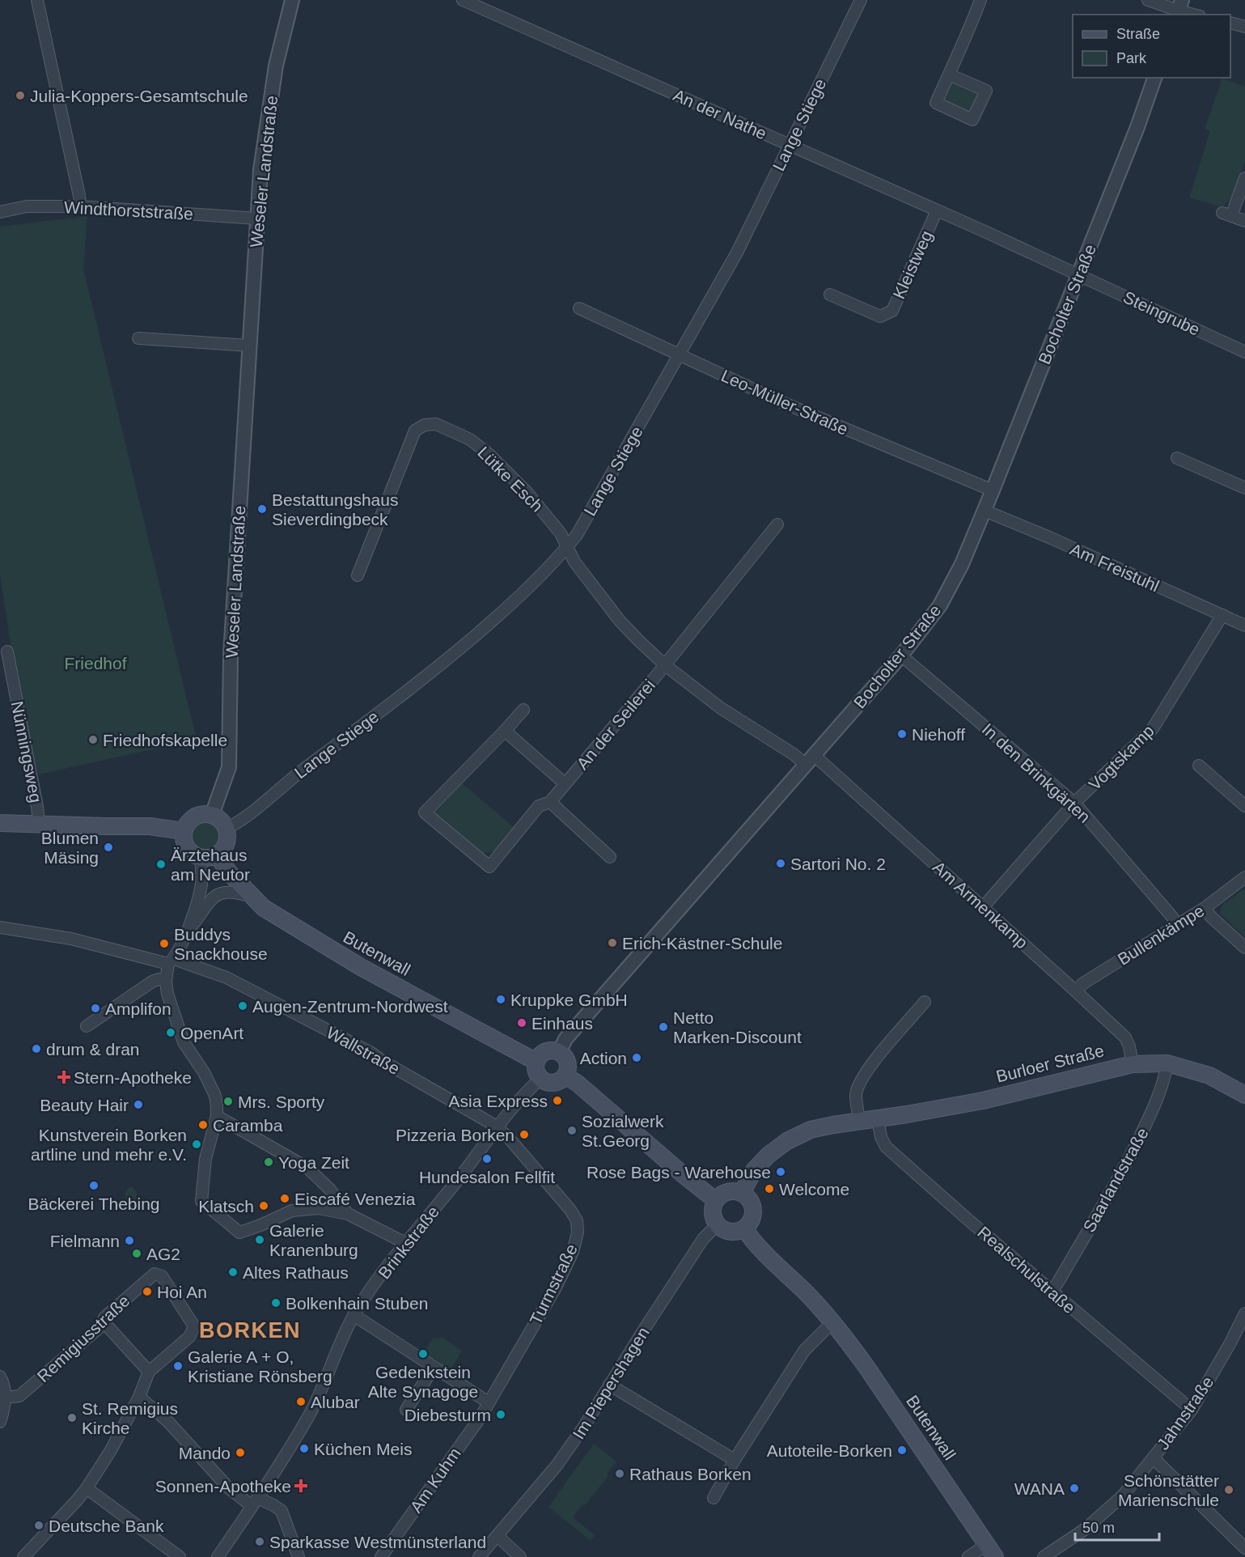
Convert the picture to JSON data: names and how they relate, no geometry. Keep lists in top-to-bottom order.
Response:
{
  "streets": {
    "main road": ["Butenwall", "Burloer Straße"],
    "street": [
      "An der Nathe",
      "Lange Stiege",
      "Weseler Landstraße",
      "Windthorststraße",
      "Kleistweg",
      "Bocholter Straße",
      "Steingrube",
      "Leo-Müller-Straße",
      "Lütke Esch",
      "Am Freistuhl",
      "An der Seilerei",
      "Nünningsweg",
      "Vogtskamp",
      "In den Brinkgärten",
      "Am Armenkamp",
      "Bullenkämpe",
      "Wallstraße",
      "Saarlandstraße",
      "Brinkstraße",
      "Realschulstraße",
      "Turmstraße",
      "Remigiusstraße",
      "Im Piepershagen",
      "Jahnstraße",
      "Am Kuhm"
    ]
  },
  "crossings": [
    ["An der Nathe", "Lange Stiege"],
    ["An der Nathe", "Kleistweg"],
    ["An der Nathe", "Bocholter Straße"],
    ["An der Nathe", "Steingrube"],
    ["Lange Stiege", "Weseler Landstraße"],
    ["Lange Stiege", "Leo-Müller-Straße"],
    ["Lange Stiege", "Lütke Esch"],
    ["Lange Stiege", "Butenwall"],
    ["Weseler Landstraße", "Windthorststraße"],
    ["Weseler Landstraße", "Butenwall"],
    ["Bocholter Straße", "Steingrube"],
    ["Bocholter Straße", "Leo-Müller-Straße"],
    ["Bocholter Straße", "Lütke Esch"],
    ["Bocholter Straße", "Am Freistuhl"],
    ["Bocholter Straße", "In den Brinkgärten"],
    ["Bocholter Straße", "Am Armenkamp"],
    ["Bocholter Straße", "Butenwall"],
    ["Bocholter Straße", "Brinkstraße"],
    ["Lütke Esch", "An der Seilerei"],
    ["Lütke Esch", "Am Armenkamp"],
    ["Am Freistuhl", "Vogtskamp"],
    ["Vogtskamp", "In den Brinkgärten"],
    ["Vogtskamp", "Am Armenkamp"],
    ["In den Brinkgärten", "Bullenkämpe"],
    ["Am Armenkamp", "Bullenkämpe"],
    ["Am Armenkamp", "Burloer Straße"],
    ["Butenwall", "Burloer Straße"],
    ["Butenwall", "Brinkstraße"],
    ["Butenwall", "Im Piepershagen"],
    ["Wallstraße", "Brinkstraße"],
    ["Wallstraße", "Turmstraße"],
    ["Burloer Straße", "Saarlandstraße"],
    ["Burloer Straße", "Realschulstraße"],
    ["Burloer Straße", "Im Piepershagen"],
    ["Saarlandstraße", "Realschulstraße"],
    ["Brinkstraße", "Turmstraße"],
    ["Realschulstraße", "Jahnstraße"],
    ["Turmstraße", "Am Kuhm"]
  ],
  "districts": ["BORKEN"],
  "parks": ["Friedhof"],
  "places": {
    "other": [
      "Julia-Koppers-Gesamtschule",
      "Bestattungshaus Sieverdingbeck",
      "Niehoff",
      "Friedhofskapelle",
      "Blumen Mäsing",
      "Sartori No. 2",
      "Ärztehaus am Neutor",
      "Erich-Kästner-Schule",
      "Buddys Snackhouse",
      "Kruppke GmbH",
      "Augen-Zentrum-Nordwest",
      "Amplifon",
      "Einhaus",
      "Netto Marken-Discount",
      "OpenArt",
      "drum & dran",
      "Action",
      "Asia Express",
      "Mrs. Sporty",
      "Beauty Hair",
      "Caramba",
      "Sozialwerk St.Georg",
      "Pizzeria Borken",
      "Kunstverein Borken artline und mehr e.V.",
      "Hundesalon Fellfit",
      "Yoga Zeit",
      "Rose Bags - Warehouse",
      "Bäckerei Thebing",
      "Welcome",
      "Eiscafé Venezia",
      "Klatsch",
      "Galerie Kranenburg",
      "Fielmann",
      "AG2",
      "Altes Rathaus",
      "Hoi An",
      "Bolkenhain Stuben",
      "Gedenkstein Alte Synagoge",
      "Galerie A + O, Kristiane Rönsberg",
      "Alubar",
      "Diebesturm",
      "St. Remigius Kirche",
      "Küchen Meis",
      "Autoteile-Borken",
      "Mando",
      "Rathaus Borken",
      "WANA",
      "Schönstätter Marienschule",
      "Deutsche Bank",
      "Sparkasse Westmünsterland"
    ],
    "health": ["Stern-Apotheke", "Sonnen-Apotheke"]
  },
  "legend": ["Straße", "Park"],
  "scale_bar": "50 m"
}
